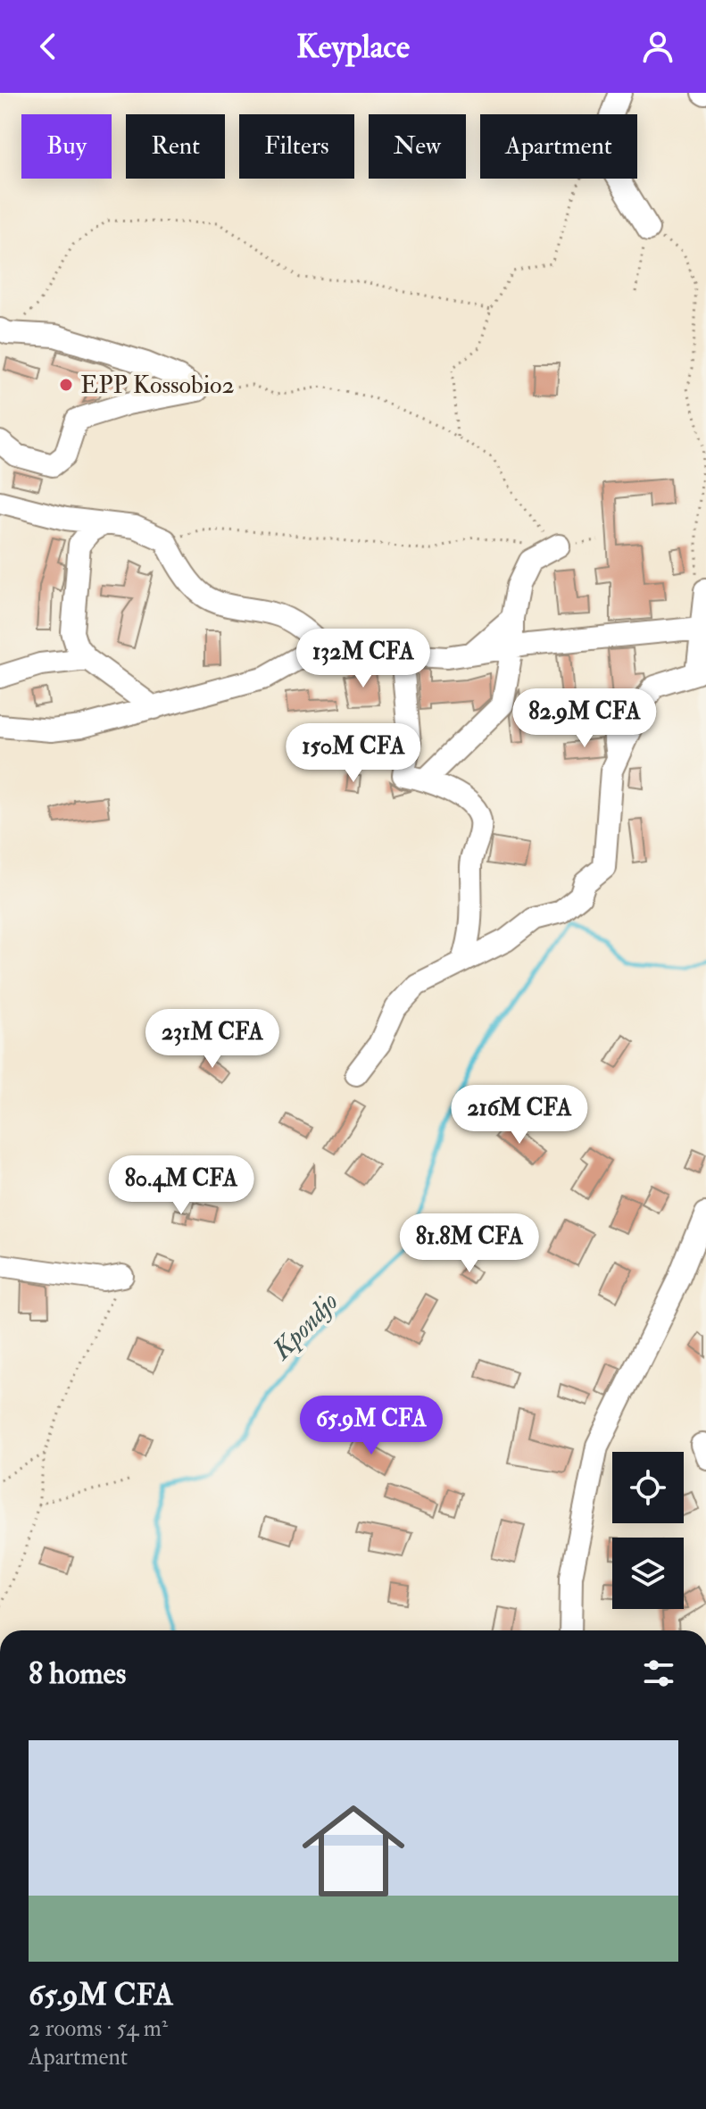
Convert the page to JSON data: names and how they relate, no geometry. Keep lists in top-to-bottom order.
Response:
{
  "water": ["Kpondjo"],
  "places": ["EPP Kossobio2"],
  "page": {
    "header": "Keyplace",
    "chip": [
      "Buy",
      "Rent",
      "Filters",
      "New",
      "Apartment"
    ],
    "price": [
      "132M CFA",
      "82.9M CFA",
      "150M CFA",
      "231M CFA",
      "216M CFA",
      "80.4M CFA",
      "81.8M CFA",
      "65.9M CFA"
    ],
    "heading": "8 homes",
    "list": [
      {
        "name": "65.9M CFA",
        "note": "2 rooms · 54 m² · Apartment"
      }
    ]
  }
}
